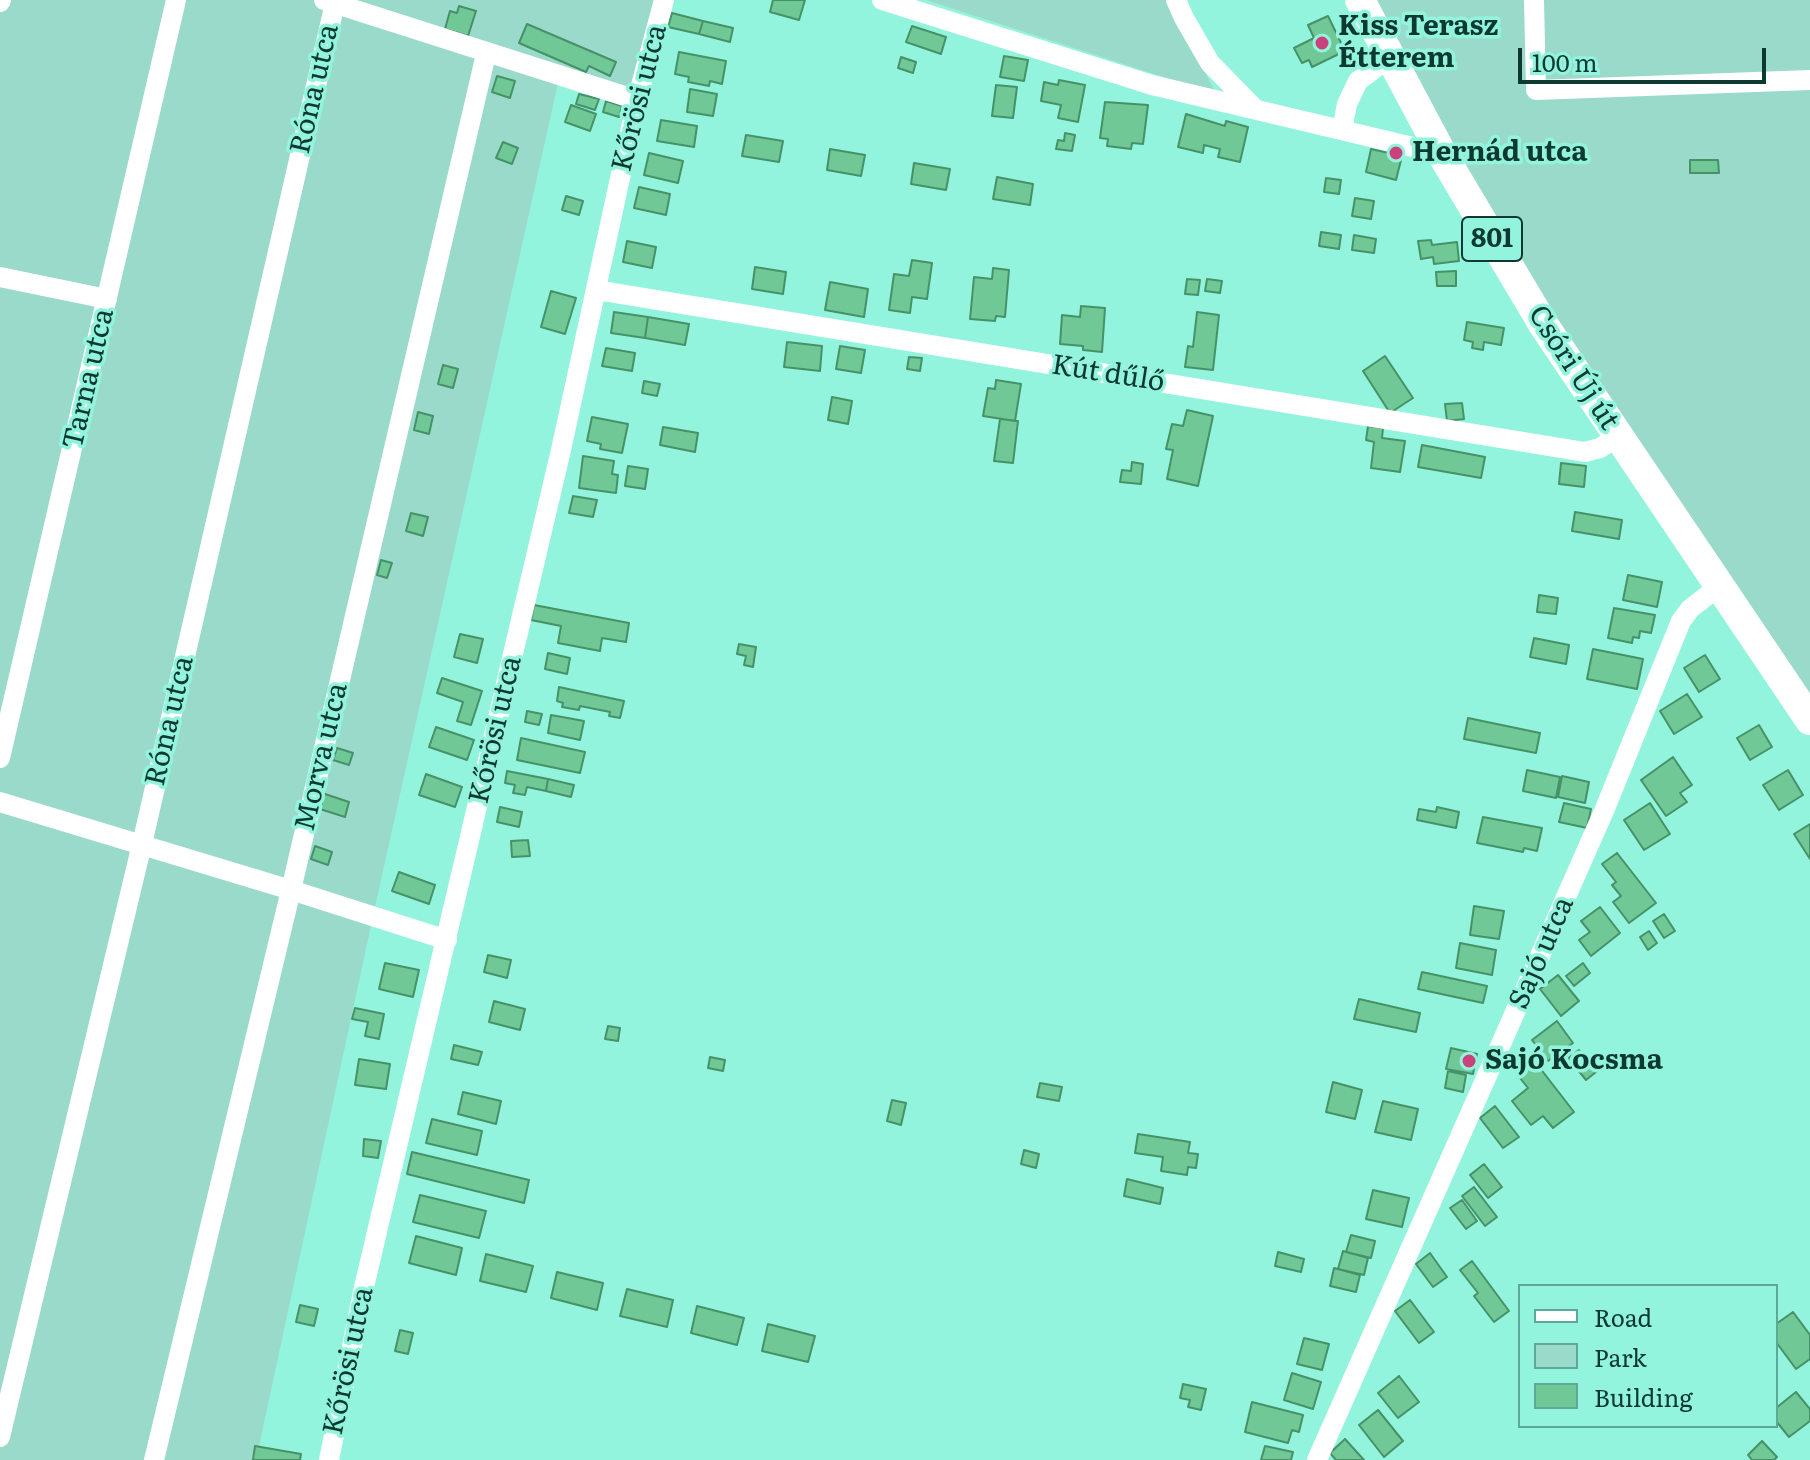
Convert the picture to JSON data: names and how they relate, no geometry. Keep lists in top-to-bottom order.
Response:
{
  "streets": {
    "main road": ["801", "Csóri Új út"],
    "street": [
      "Róna utca",
      "Kőrösi utca",
      "Kút dűlő",
      "Tarna utca",
      "Morva utca",
      "Sajó utca"
    ]
  },
  "crossings": [
    ["Kőrösi utca", "Kút dűlő"],
    ["Csóri Új út", "Kút dűlő"],
    ["Csóri Új út", "Sajó utca"]
  ],
  "places": ["Kiss Terasz Étterem", "Hernád utca", "Sajó Kocsma"],
  "legend": ["Road", "Park", "Building"],
  "scale_bar": "100 m"
}
